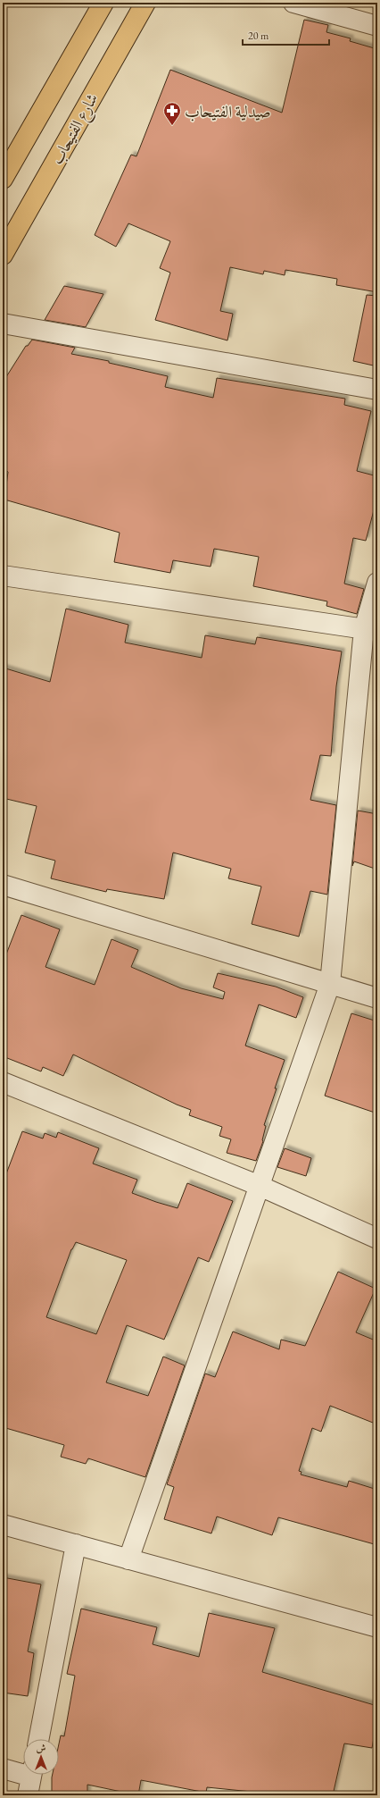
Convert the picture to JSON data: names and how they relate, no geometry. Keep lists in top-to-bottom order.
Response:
{
  "streets": {
    "main road": ["شارع الفتيحاب"]
  },
  "places": {
    "pharmacy": ["صيدلية الفتيحاب"]
  },
  "scale_bar": "20 m",
  "north": "top"
}
